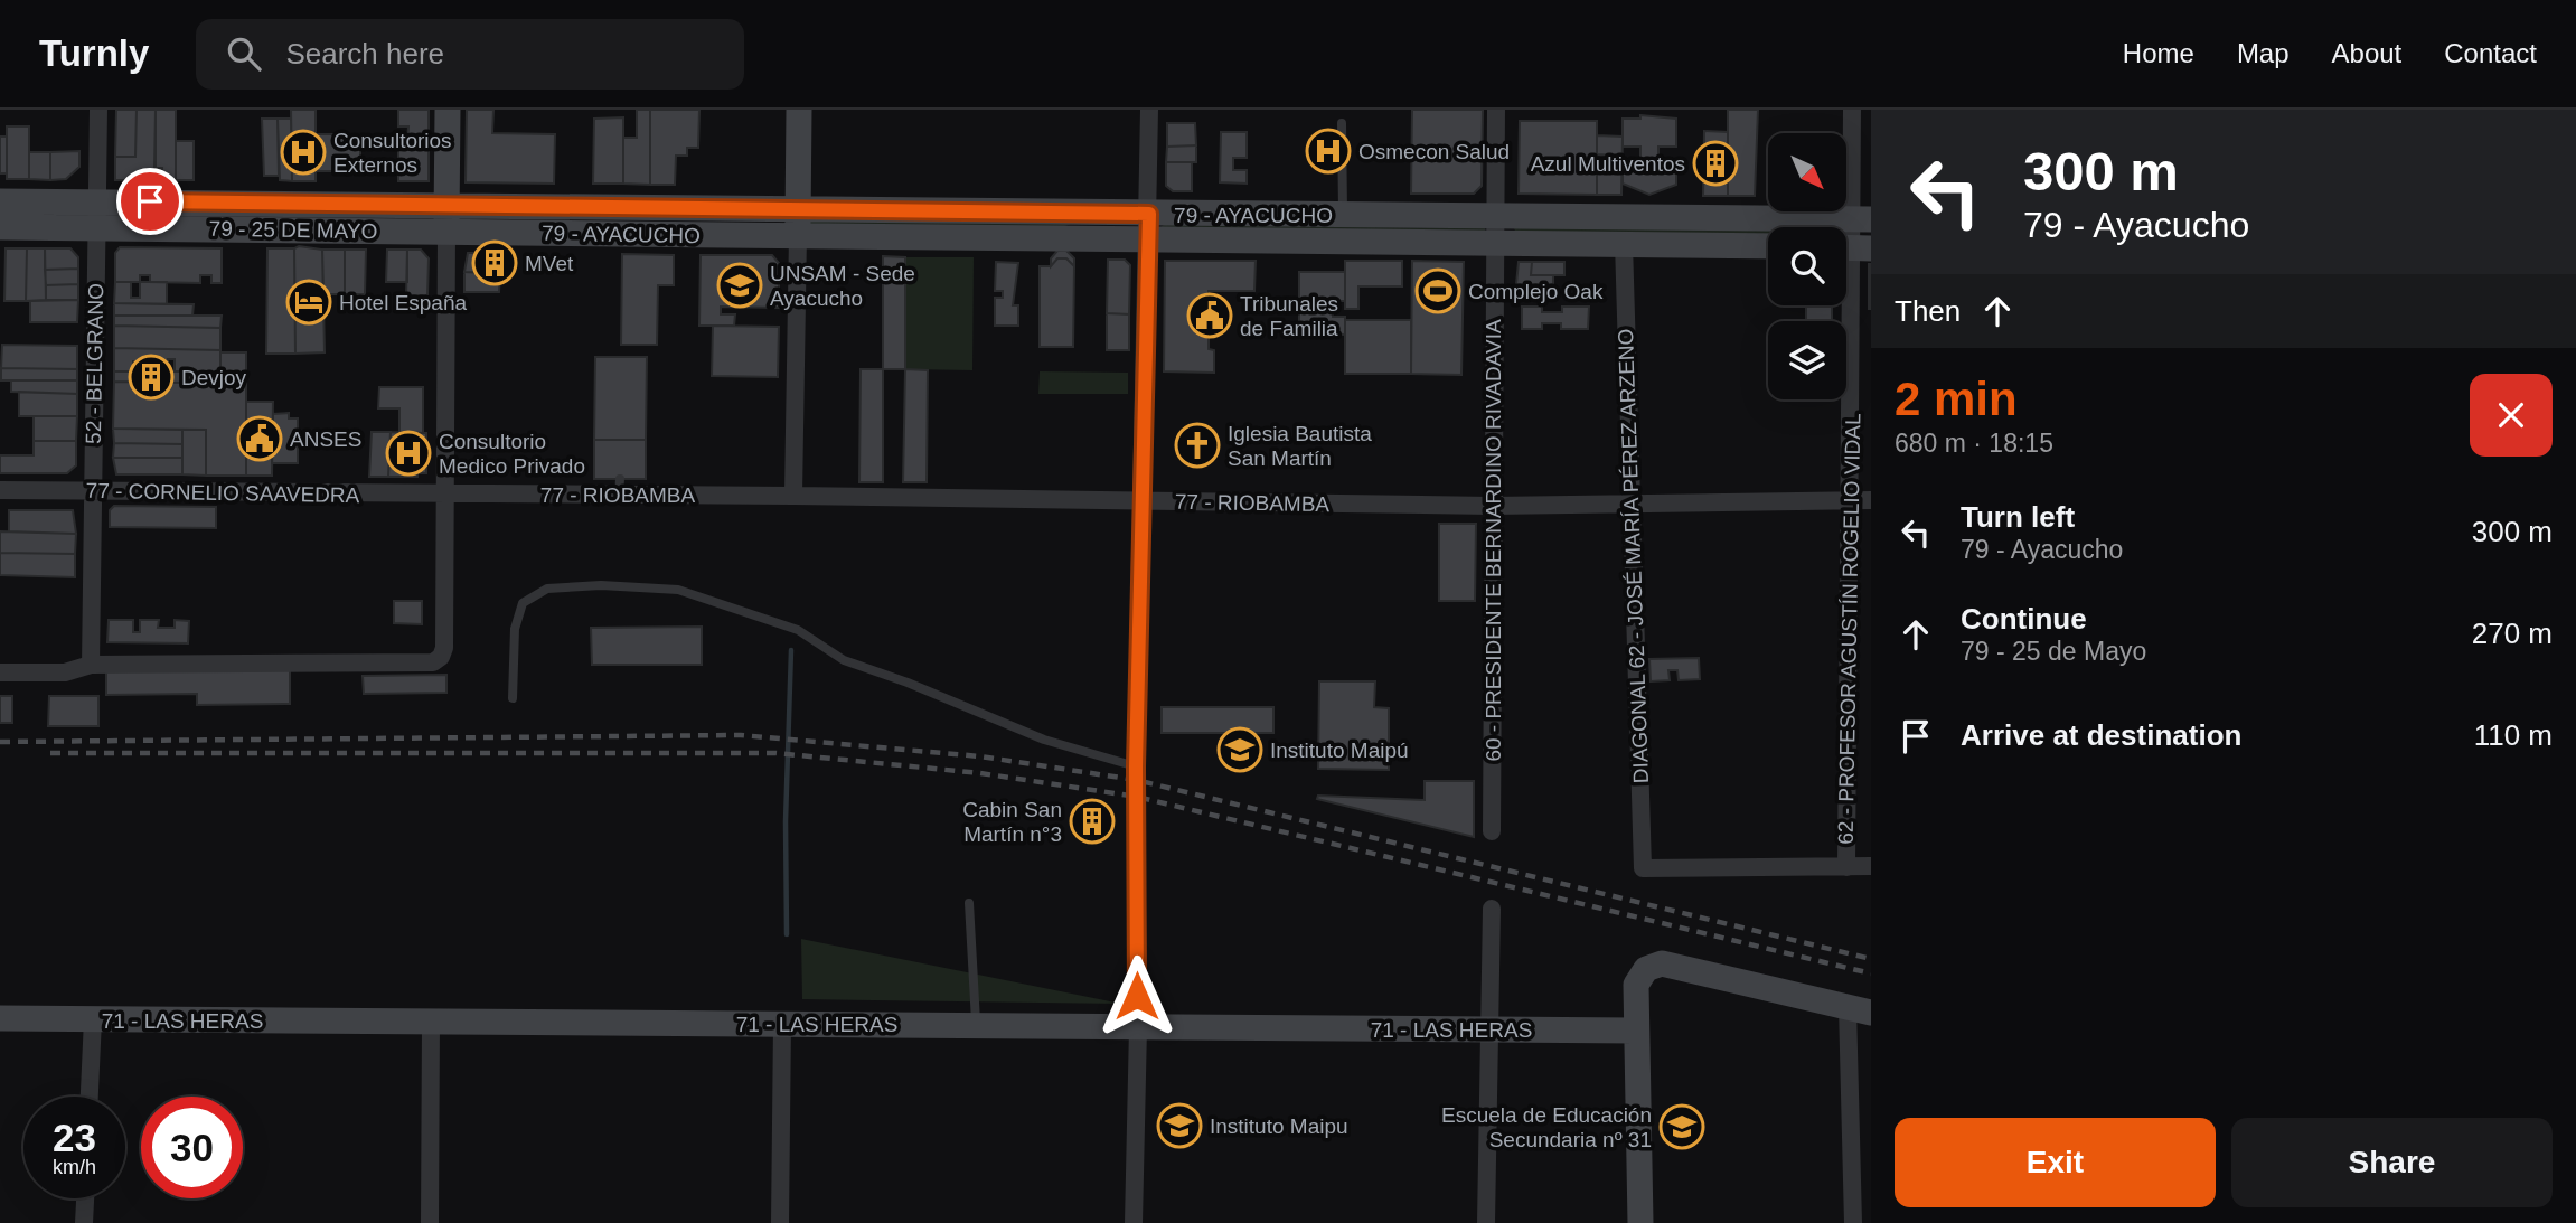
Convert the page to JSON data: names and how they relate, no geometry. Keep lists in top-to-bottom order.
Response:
{
  "streets": {
    "main road": ["79 - AYACUCHO", "79 - 25 DE MAYO", "71 - LAS HERAS"],
    "street": [
      "52 - BELGRANO",
      "77 - CORNELIO SAAVEDRA",
      "77 - RIOBAMBA",
      "60 - PRESIDENTE BERNARDINO RIVADAVIA",
      "DIAGONAL 62 - JOSÉ MARÍA PÉREZ ARZENO",
      "62 - PROFESOR AGUSTÍN ROGELIO VIDAL"
    ]
  },
  "crossings": [
    ["79 - AYACUCHO", "79 - 25 DE MAYO"],
    ["79 - AYACUCHO", "60 - PRESIDENTE BERNARDINO RIVADAVIA"],
    ["79 - AYACUCHO", "DIAGONAL 62 - JOSÉ MARÍA PÉREZ ARZENO"],
    ["79 - AYACUCHO", "62 - PROFESOR AGUSTÍN ROGELIO VIDAL"],
    ["79 - 25 DE MAYO", "52 - BELGRANO"],
    ["52 - BELGRANO", "77 - CORNELIO SAAVEDRA"],
    ["77 - CORNELIO SAAVEDRA", "77 - RIOBAMBA"],
    ["77 - RIOBAMBA", "60 - PRESIDENTE BERNARDINO RIVADAVIA"],
    ["77 - RIOBAMBA", "DIAGONAL 62 - JOSÉ MARÍA PÉREZ ARZENO"],
    ["77 - RIOBAMBA", "62 - PROFESOR AGUSTÍN ROGELIO VIDAL"],
    ["DIAGONAL 62 - JOSÉ MARÍA PÉREZ ARZENO", "62 - PROFESOR AGUSTÍN ROGELIO VIDAL"]
  ],
  "places": {
    "hospital": ["Osmecon Salud", "Consultorios Externos", "Consultorio Medico Privado"],
    "building": [
      "Azul Multiventos",
      "MVet",
      "Devjoy",
      "Cabin San Martín n°3"
    ],
    "school or university": [
      "UNSAM - Sede Ayacucho",
      "Instituto Maipú",
      "Instituto Maipu",
      "Escuela de Educación Secundaria nº 31"
    ],
    "sports": ["Complejo Oak"],
    "hotel": ["Hotel España"],
    "public building": ["Tribunales de Familia", "ANSES"],
    "church": ["Iglesia Bautista San Martín"]
  },
  "north": "bottom right",
  "page": {
    "header": "Turnly",
    "search": "Search here",
    "nav": [
      "Home",
      "Map",
      "About",
      "Contact"
    ],
    "turn": ["300 m", "79 - Ayacucho"],
    "then": "Then",
    "heading": ["2 min", "680 m · 18:15"],
    "list": [
      {
        "name": "Turn left",
        "note": "79 - Ayacucho",
        "value": "300 m"
      },
      {
        "name": "Continue",
        "note": "79 - 25 de Mayo",
        "value": "270 m"
      },
      {
        "name": "Arrive at destination",
        "value": "110 m"
      }
    ],
    "speed": "23 km/h",
    "limit": "30",
    "buttons": ["Exit", "Share"]
  }
}
